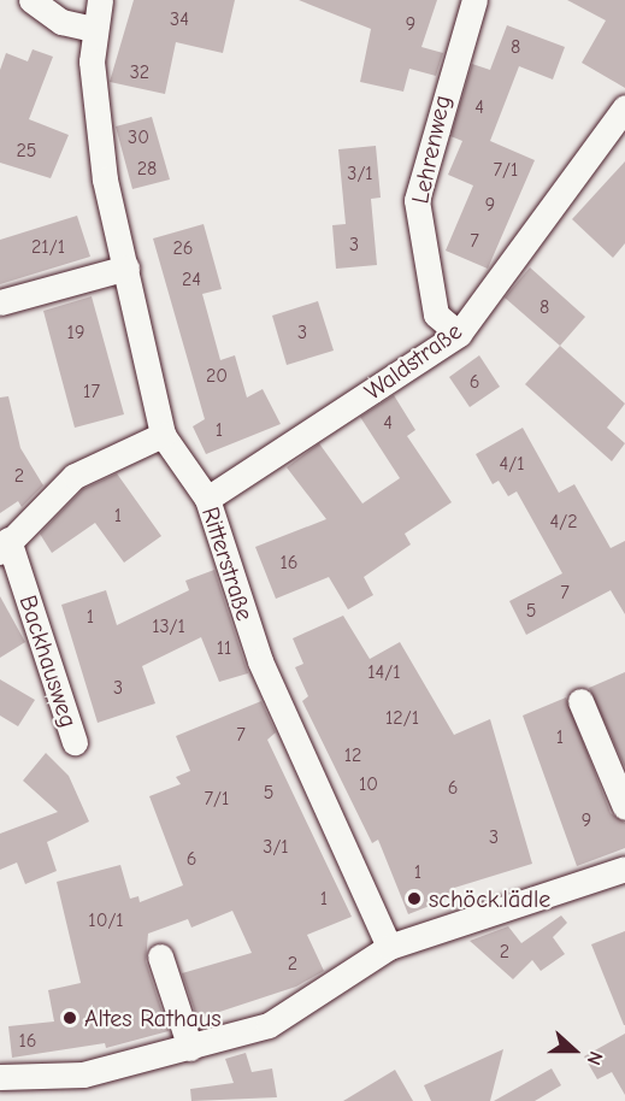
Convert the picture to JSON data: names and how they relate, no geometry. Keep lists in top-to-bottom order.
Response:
{
  "streets": {
    "street": [
      "Lehrenweg",
      "Waldstraße",
      "Ritterstraße",
      "Backhausweg"
    ]
  },
  "crossings": [
    ["Lehrenweg", "Waldstraße"],
    ["Waldstraße", "Ritterstraße"]
  ],
  "places": ["schöck.lädle", "Altes Rathaus"],
  "house_numbers": [
    "34",
    "9",
    "8",
    "32",
    "4",
    "30",
    "25",
    "28",
    "7/1",
    "3/1",
    "9",
    "7",
    "3",
    "21/1",
    "26",
    "24",
    "8",
    "19",
    "3",
    "20",
    "6",
    "17",
    "4",
    "1",
    "4/1",
    "2",
    "1",
    "4/2",
    "16",
    "7",
    "5",
    "1",
    "13/1",
    "11",
    "14/1",
    "3",
    "12/1",
    "7",
    "1",
    "12",
    "10",
    "6",
    "5",
    "7/1",
    "9",
    "3",
    "3/1",
    "6",
    "1",
    "1",
    "10/1",
    "2",
    "2",
    "16"
  ],
  "north": "right"
}
